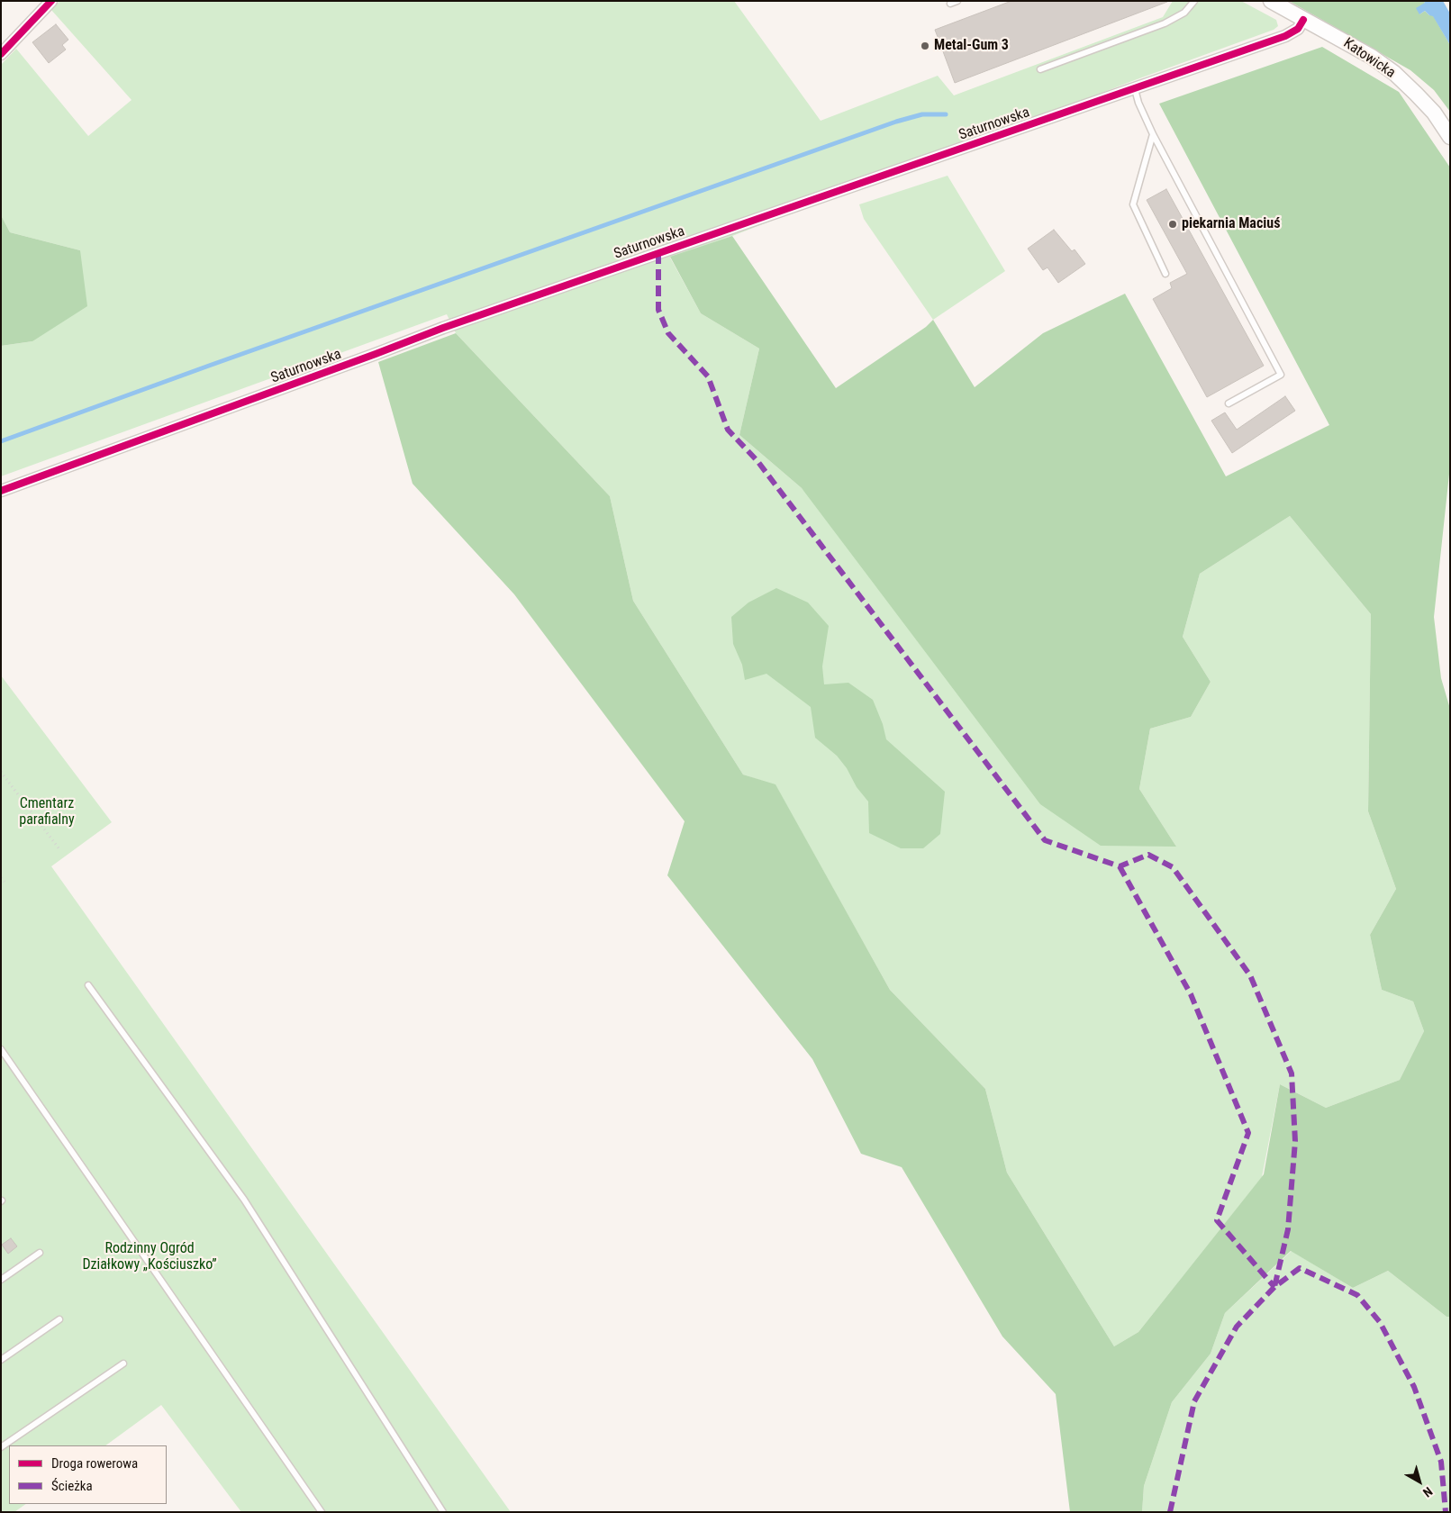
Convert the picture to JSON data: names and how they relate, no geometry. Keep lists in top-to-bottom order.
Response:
{
  "streets": {
    "street": ["Katowicka", "Saturnowska"]
  },
  "crossings": [
    ["Katowicka", "Saturnowska"]
  ],
  "parks": ["Cmentarz parafialny", "Rodzinny Ogród Działkowy „Kościuszko”"],
  "places": ["Metal-Gum 3", "piekarnia Maciuś"],
  "legend": ["Droga rowerowa", "Ścieżka"],
  "north": "bottom right"
}
